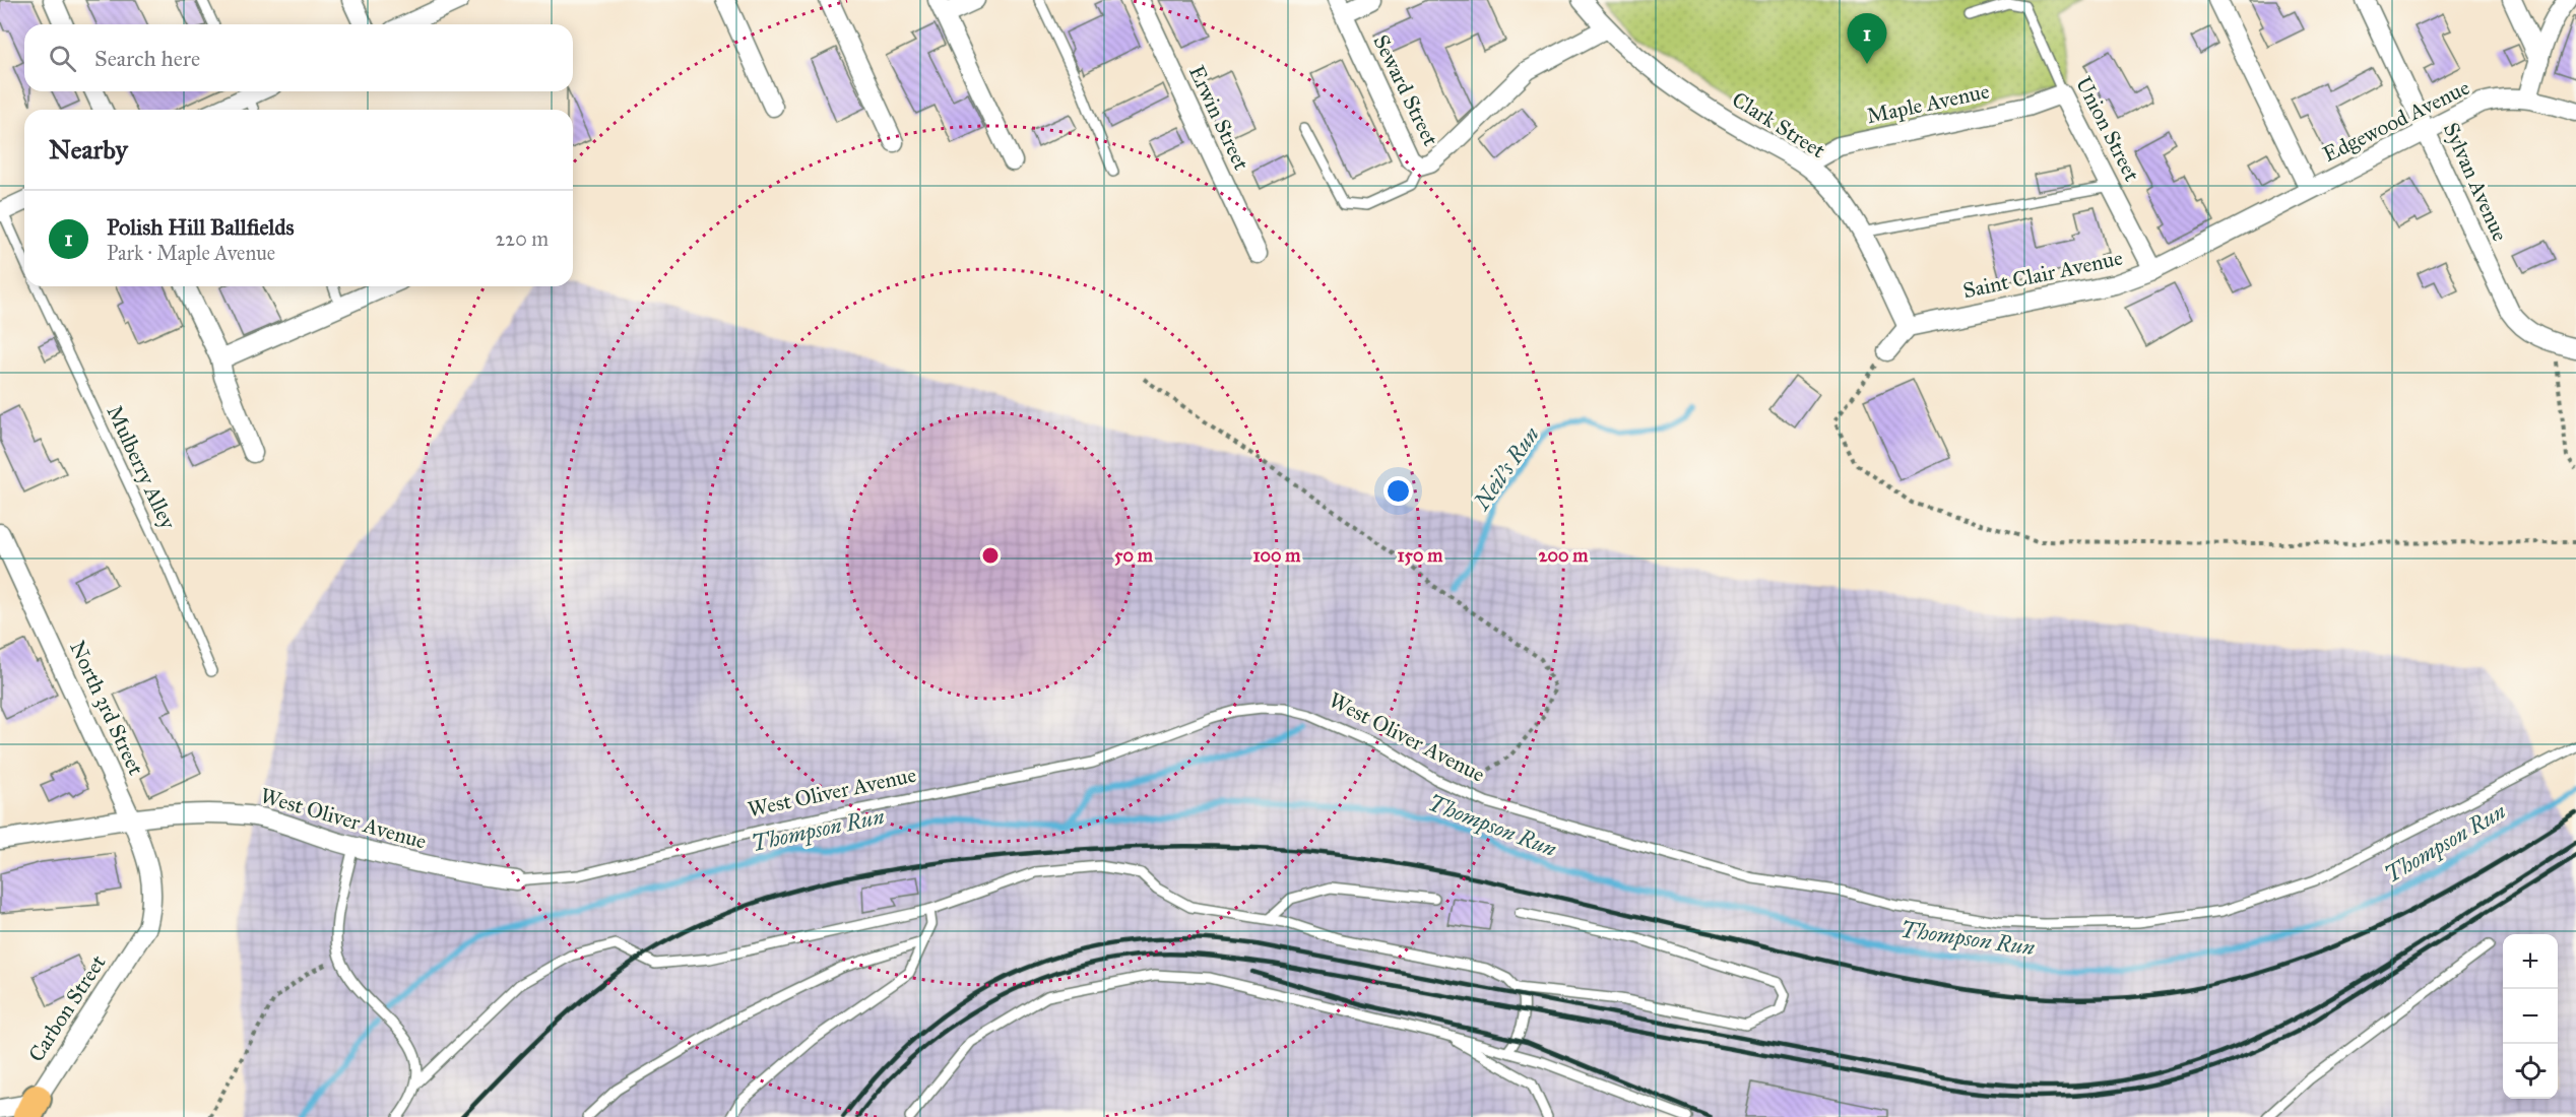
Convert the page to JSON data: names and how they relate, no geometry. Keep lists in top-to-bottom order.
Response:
{
  "streets": {
    "street": [
      "Seward Street",
      "Maple Avenue",
      "Erwin Street",
      "Edgewood Avenue",
      "Clark Street",
      "Union Street",
      "Sylvan Avenue",
      "Saint Clair Avenue",
      "North 3rd Street",
      "West Oliver Avenue",
      "Carbon Street"
    ],
    "lane": ["Mulberry Alley"]
  },
  "crossings": [
    ["Maple Avenue", "Clark Street"],
    ["Maple Avenue", "Union Street"],
    ["Edgewood Avenue", "Sylvan Avenue"],
    ["Edgewood Avenue", "Saint Clair Avenue"],
    ["Clark Street", "Saint Clair Avenue"],
    ["Union Street", "Saint Clair Avenue"],
    ["North 3rd Street", "West Oliver Avenue"],
    ["North 3rd Street", "Carbon Street"]
  ],
  "water": ["Neil's Run", "Thompson Run"],
  "page": {
    "pins": "1",
    "search": "Search here",
    "heading": "Nearby",
    "list": [
      {
        "mark": "1",
        "name": "Polish Hill Ballfields",
        "note": "Park · Maple Avenue",
        "value": "220 m"
      }
    ],
    "map_buttons": ["+", "−"]
  },
  "rings": [
    "50 m",
    "100 m",
    "150 m",
    "200 m"
  ]
}
